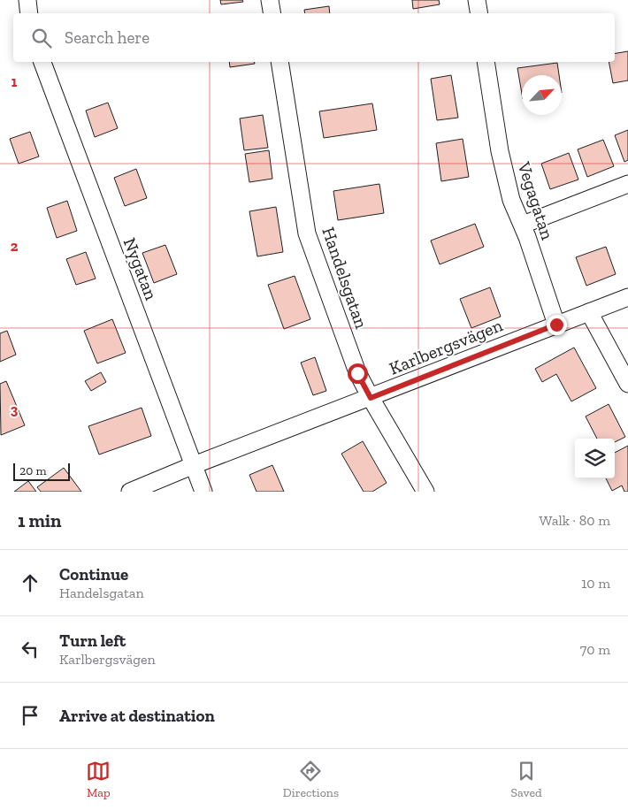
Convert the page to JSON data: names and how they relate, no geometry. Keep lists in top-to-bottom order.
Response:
{
  "streets": {
    "street": [
      "Vegagatan",
      "Nygatan",
      "Handelsgatan",
      "Karlbergsvägen"
    ]
  },
  "crossings": [
    ["Vegagatan", "Karlbergsvägen"],
    ["Nygatan", "Karlbergsvägen"],
    ["Handelsgatan", "Karlbergsvägen"]
  ],
  "scale_bar": "20 m",
  "north": "top right",
  "page": {
    "search": "Search here",
    "scale": "20 m",
    "heading": ["1 min", "Walk · 80 m"],
    "list": [
      ["Continue", "Handelsgatan", "10 m"],
      ["Turn left", "Karlbergsvägen", "70 m"],
      "Arrive at destination"
    ],
    "nav": ["Map", "Directions", "Saved"]
  },
  "grid": {
    "rows": ["1", "2", "3"]
  }
}
